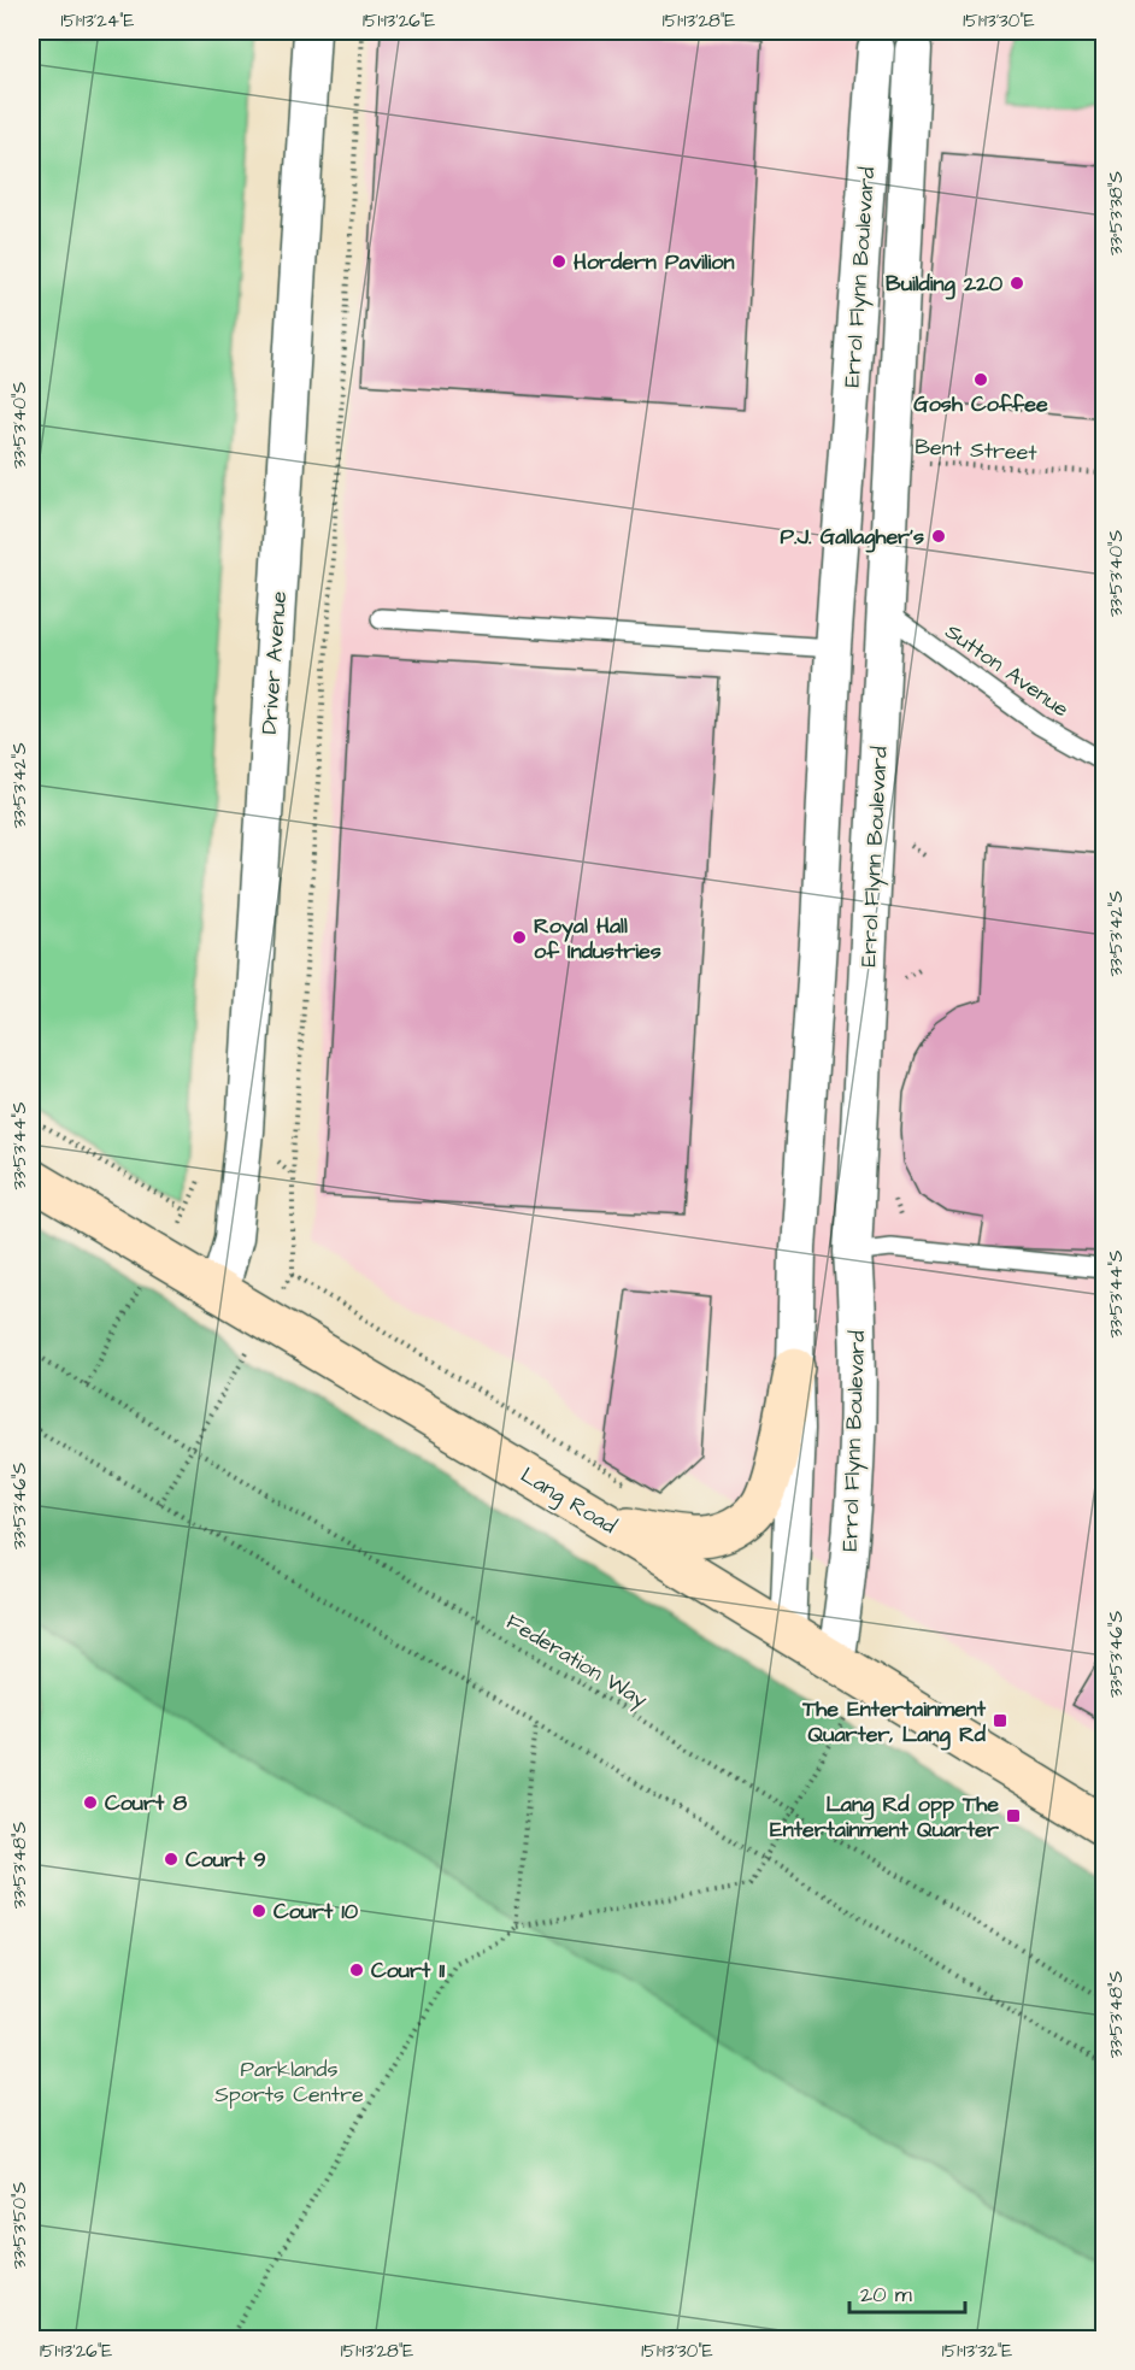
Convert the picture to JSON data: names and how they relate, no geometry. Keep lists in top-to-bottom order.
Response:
{
  "streets": {
    "street": ["Errol Flynn Boulevard", "Driver Avenue", "Lang Road"],
    "lane": ["Sutton Avenue"],
    "path": ["Bent Street", "Federation Way"]
  },
  "crossings": [
    ["Errol Flynn Boulevard", "Bent Street"],
    ["Errol Flynn Boulevard", "Sutton Avenue"],
    ["Errol Flynn Boulevard", "Lang Road"],
    ["Driver Avenue", "Lang Road"]
  ],
  "parks": ["Parklands Sports Centre"],
  "places": {
    "other": [
      "Hordern Pavilion",
      "Building 220",
      "Gosh Coffee",
      "P.J. Gallagher's",
      "Royal Hall of Industries",
      "Court 8",
      "Court 9",
      "Court 10",
      "Court 11"
    ],
    "transit": ["The Entertainment Quarter, Lang Rd", "Lang Rd opp The Entertainment Quarter"]
  },
  "scale_bar": "20 m",
  "coordinates": [
    "151°13'24\"E",
    "151°13'26\"E",
    "151°13'28\"E",
    "151°13'30\"E",
    "33°53'38\"S",
    "33°53'40\"S",
    "33°53'42\"S",
    "33°53'44\"S",
    "33°53'46\"S",
    "33°53'48\"S",
    "33°53'50\"S",
    "151°13'32\"E"
  ]
}
